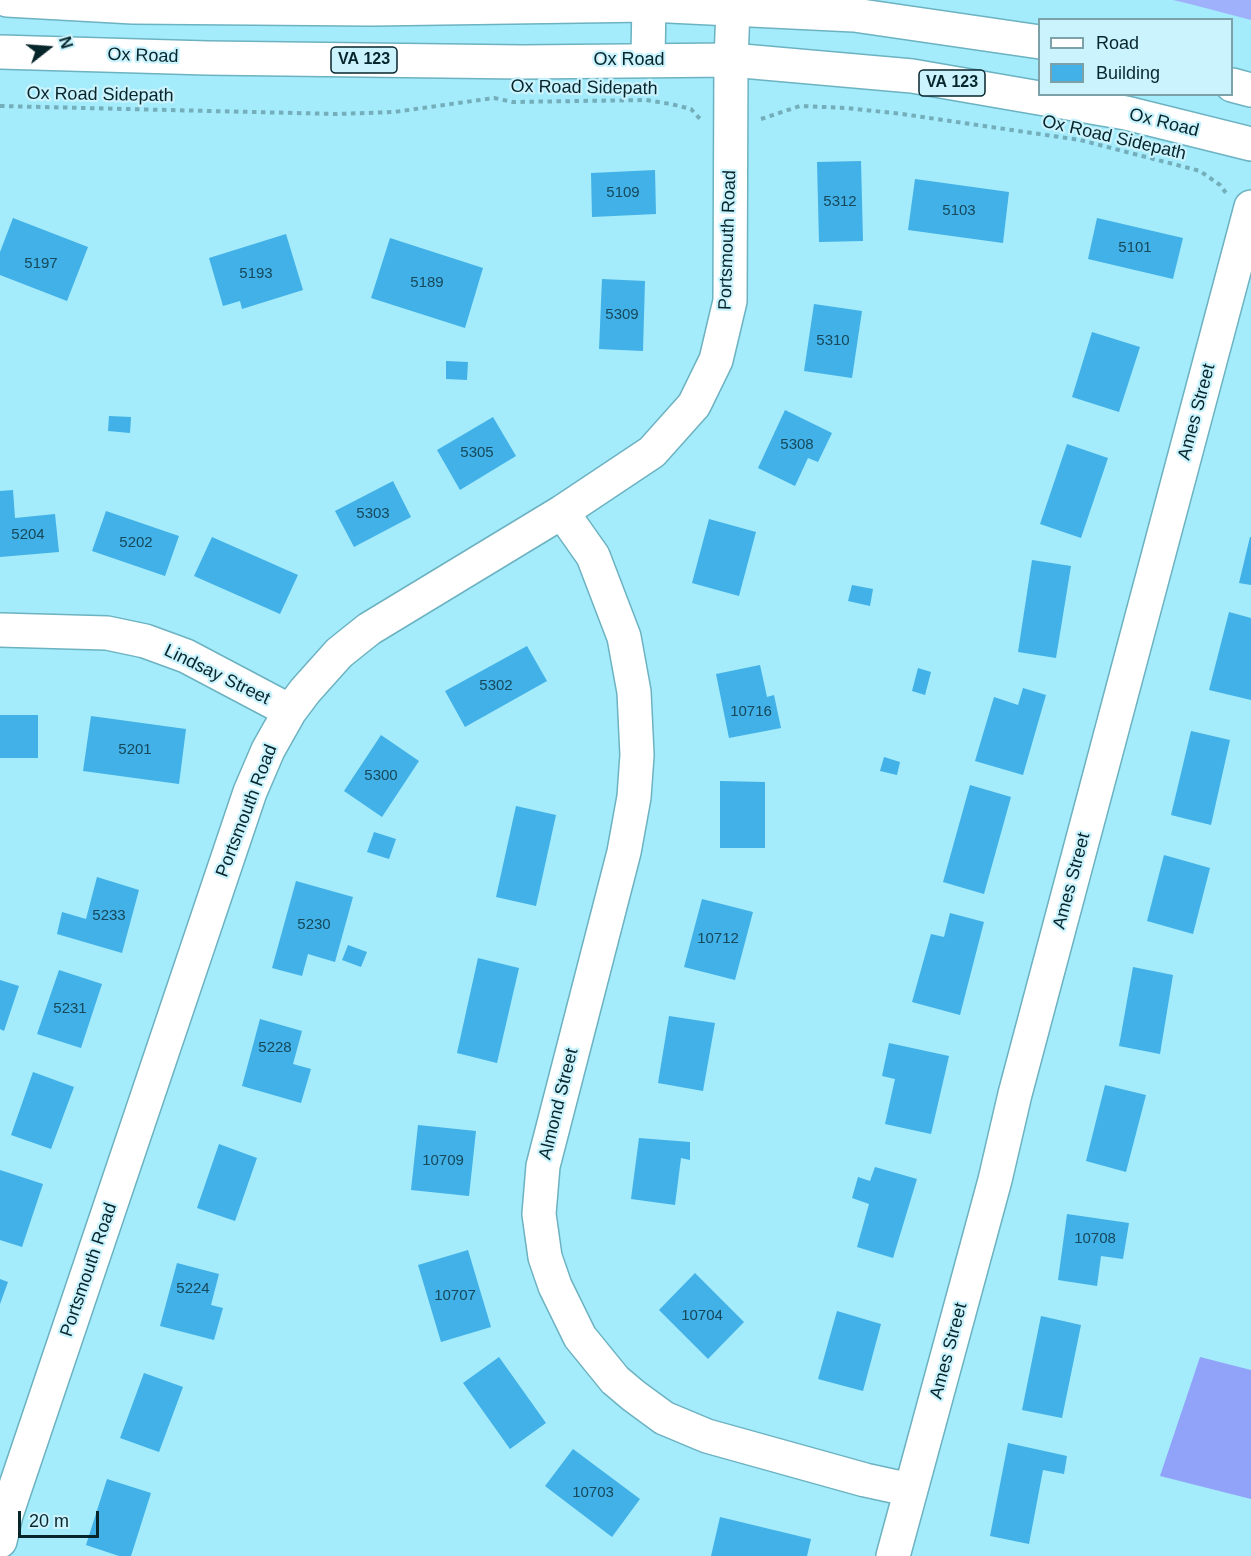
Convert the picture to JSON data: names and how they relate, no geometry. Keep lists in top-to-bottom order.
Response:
{
  "streets": {
    "street": [
      "Ox Road",
      "VA 123",
      "Portsmouth Road",
      "Ames Street",
      "Lindsay Street",
      "Almond Street"
    ],
    "path": ["Ox Road Sidepath"]
  },
  "crossings": [
    ["Ox Road", "Portsmouth Road"],
    ["Ox Road Sidepath", "Portsmouth Road"],
    ["Ox Road Sidepath", "Ames Street"],
    ["Portsmouth Road", "Lindsay Street"],
    ["Portsmouth Road", "Almond Street"],
    ["Ames Street", "Almond Street"]
  ],
  "house_numbers": [
    "5109",
    "5312",
    "5103",
    "5101",
    "5197",
    "5193",
    "5189",
    "5309",
    "5310",
    "5308",
    "5305",
    "5303",
    "5204",
    "5202",
    "5302",
    "10716",
    "5201",
    "5300",
    "5233",
    "5230",
    "10712",
    "5231",
    "5228",
    "10709",
    "10708",
    "5224",
    "10707",
    "10704",
    "10703"
  ],
  "legend": ["Road", "Building"],
  "scale_bar": "20 m",
  "north": "right"
}
